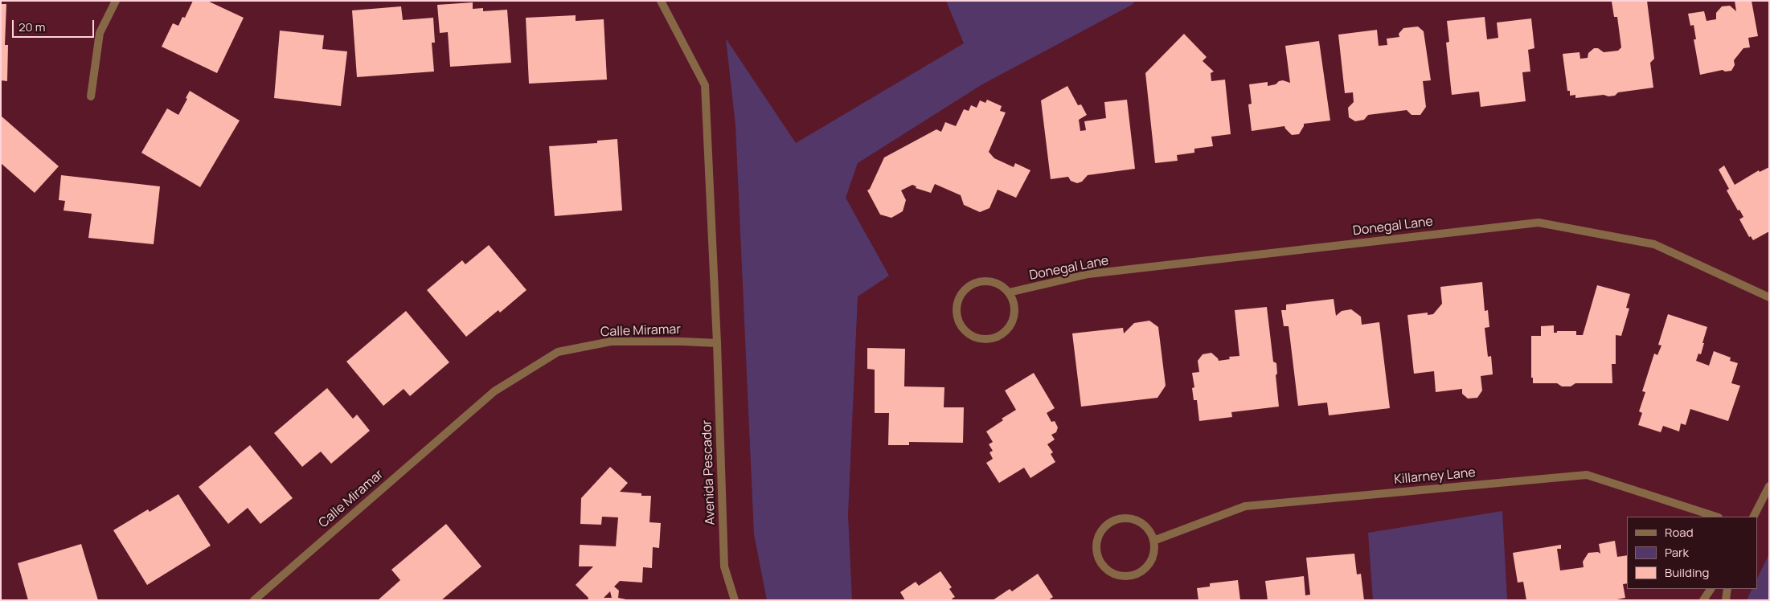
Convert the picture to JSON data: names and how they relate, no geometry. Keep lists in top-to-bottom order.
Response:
{
  "streets": {
    "street": [
      "Donegal Lane",
      "Calle Miramar",
      "Avenida Pescador",
      "Killarney Lane"
    ]
  },
  "crossings": [
    ["Calle Miramar", "Avenida Pescador"]
  ],
  "legend": ["Road", "Park", "Building"],
  "scale_bar": "20 m"
}
